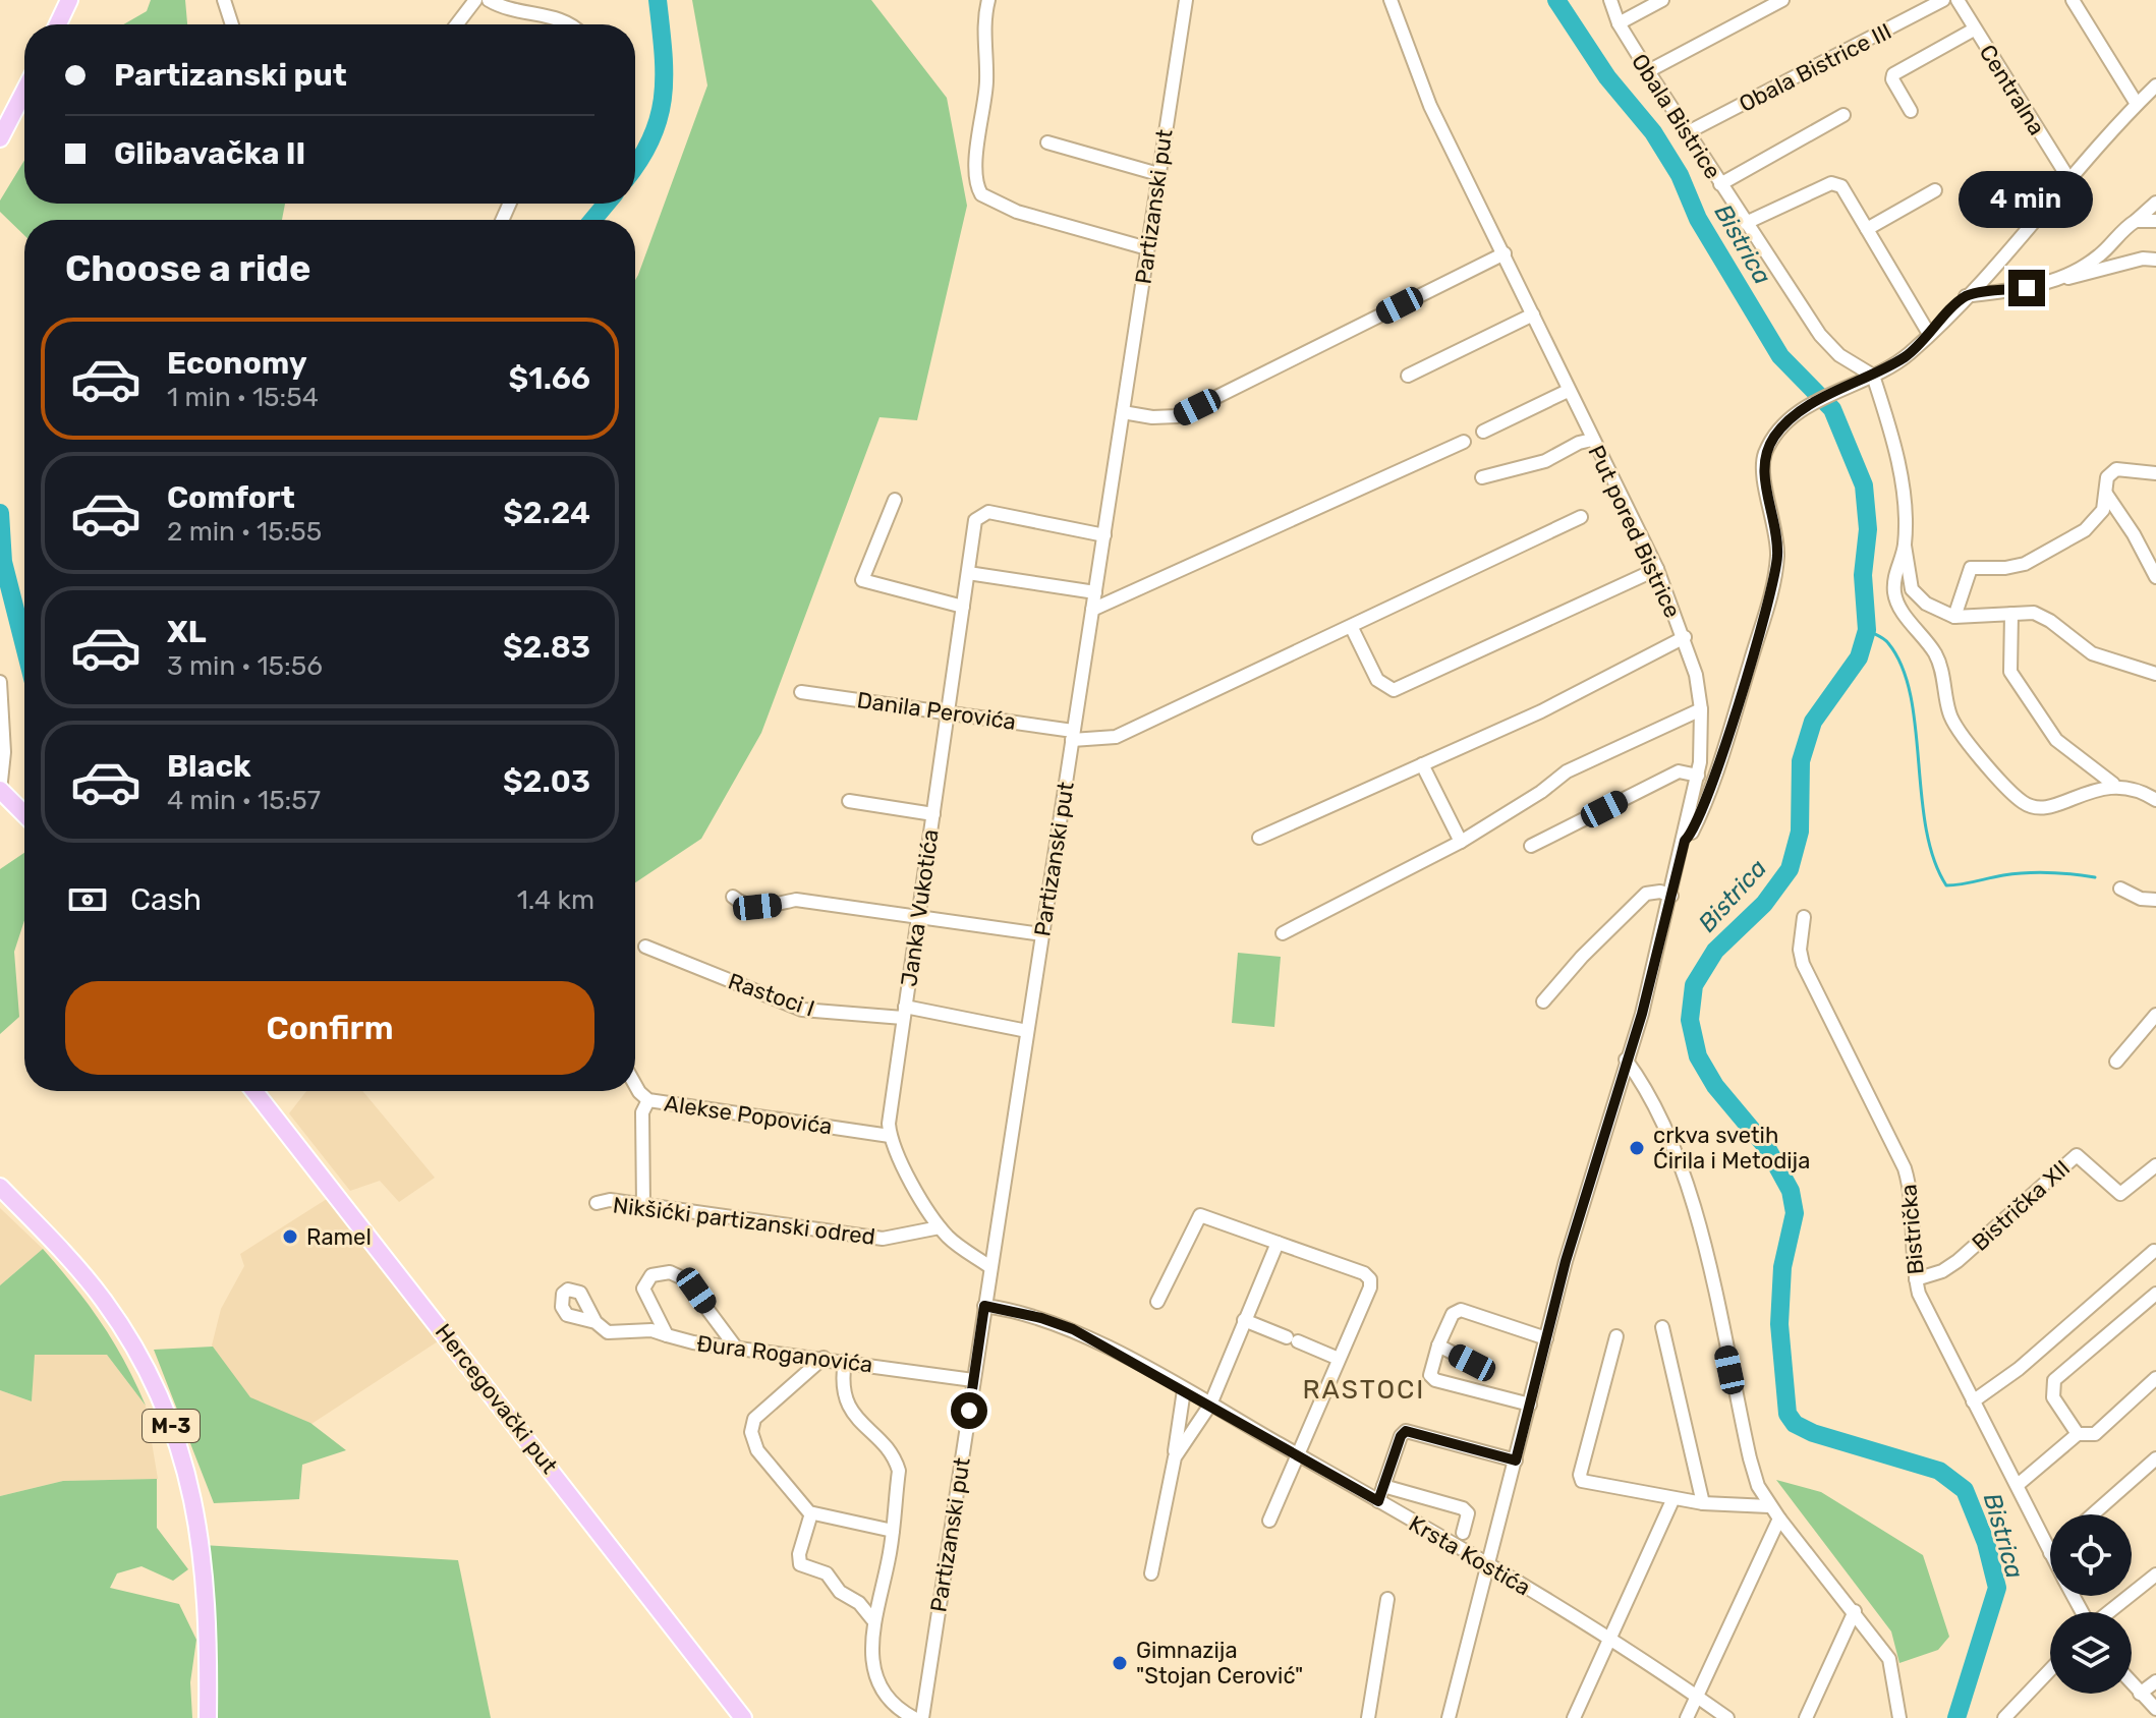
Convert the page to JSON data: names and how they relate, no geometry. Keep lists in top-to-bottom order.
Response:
{
  "streets": {
    "main road": ["Hercegovački put", "M-3"],
    "street": [
      "Obala Bistrice III",
      "Centralna",
      "Obala Bistrice",
      "Partizanski put",
      "Put pored Bistrice",
      "Danila Perovića",
      "Janka Vukotića",
      "Rastoci I",
      "Alekse Popovića",
      "Bistrička XII",
      "Nikšićki partizanski odred",
      "Bistrička",
      "Đura Roganovića",
      "Krsta Kostića"
    ]
  },
  "crossings": [
    ["Obala Bistrice III", "Obala Bistrice"],
    ["Partizanski put", "Danila Perovića"],
    ["Partizanski put", "Janka Vukotića"],
    ["Partizanski put", "Rastoci I"],
    ["Partizanski put", "Đura Roganovića"],
    ["Partizanski put", "Krsta Kostića"],
    ["Put pored Bistrice", "Krsta Kostića"],
    ["Danila Perovića", "Janka Vukotića"],
    ["Janka Vukotića", "Rastoci I"],
    ["Janka Vukotića", "Alekse Popovića"],
    ["Bistrička XII", "Bistrička"]
  ],
  "districts": ["RASTOCI"],
  "water": ["Bistrica"],
  "places": ["crkva svetih Ćirila i Metodija", "Ramel", "Gimnazija \"Stojan Cerović\""],
  "page": {
    "banner": ["Partizanski put", "Glibavačka II"],
    "bubble": "4 min",
    "heading": "Choose a ride",
    "list": [
      {
        "name": "Economy",
        "note": "1 min · 15:54",
        "value": "$1.66"
      },
      {
        "name": "Comfort",
        "note": "2 min · 15:55",
        "value": "$2.24"
      },
      {
        "name": "XL",
        "note": "3 min · 15:56",
        "value": "$2.83"
      },
      {
        "name": "Black",
        "note": "4 min · 15:57",
        "value": "$2.03"
      }
    ],
    "pay": ["Cash", "1.4 km"],
    "buttons": "Confirm"
  }
}
